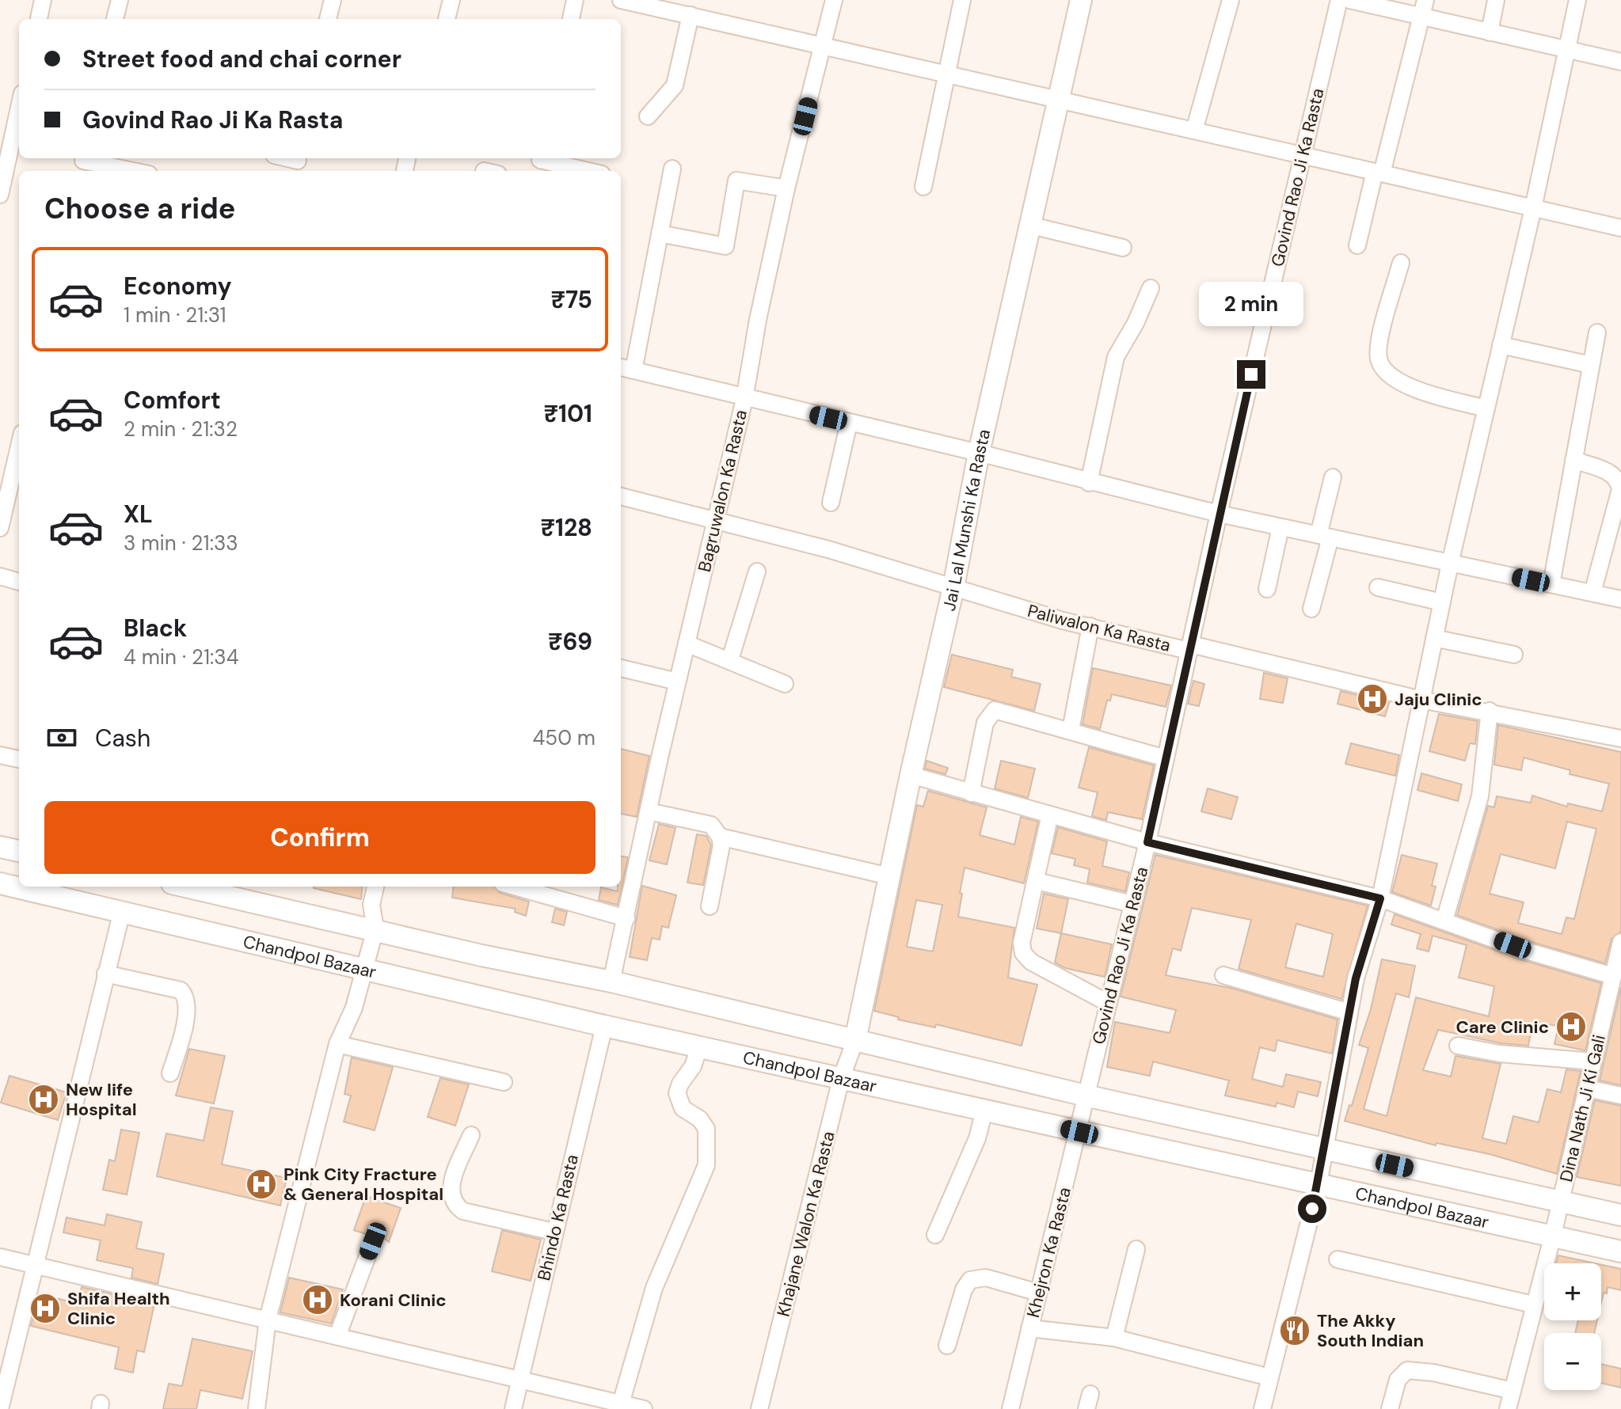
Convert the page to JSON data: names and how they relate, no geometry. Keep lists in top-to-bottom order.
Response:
{
  "streets": {
    "main road": ["Jai Lal Munshi Ka Rasta", "Chandpol Bazaar"],
    "street": [
      "Govind Rao Ji Ka Rasta",
      "Bagruwalon Ka Rasta",
      "Paliwalon Ka Rasta",
      "Dina Nath Ji Ki Gali",
      "Bhindo Ka Rasta",
      "Khajane Walon Ka Rasta",
      "Khejron Ka Rasta"
    ]
  },
  "crossings": [
    ["Govind Rao Ji Ka Rasta", "Paliwalon Ka Rasta"],
    ["Govind Rao Ji Ka Rasta", "Chandpol Bazaar"],
    ["Govind Rao Ji Ka Rasta", "Khejron Ka Rasta"],
    ["Bagruwalon Ka Rasta", "Paliwalon Ka Rasta"],
    ["Bagruwalon Ka Rasta", "Chandpol Bazaar"],
    ["Jai Lal Munshi Ka Rasta", "Paliwalon Ka Rasta"],
    ["Jai Lal Munshi Ka Rasta", "Chandpol Bazaar"],
    ["Jai Lal Munshi Ka Rasta", "Khajane Walon Ka Rasta"],
    ["Chandpol Bazaar", "Dina Nath Ji Ki Gali"],
    ["Chandpol Bazaar", "Bhindo Ka Rasta"],
    ["Chandpol Bazaar", "Khajane Walon Ka Rasta"],
    ["Chandpol Bazaar", "Khejron Ka Rasta"]
  ],
  "places": {
    "hospital": [
      "Jaju Clinic",
      "Care Clinic",
      "New life Hospital",
      "Pink City Fracture & General Hospital",
      "Korani Clinic",
      "Shifa Health Clinic"
    ],
    "restaurant": ["The Akky South Indian"]
  },
  "page": {
    "banner": ["Street food and chai corner", "Govind Rao Ji Ka Rasta"],
    "heading": "Choose a ride",
    "list": [
      {
        "name": "Economy",
        "note": "1 min · 21:31",
        "value": "₹75"
      },
      {
        "name": "Comfort",
        "note": "2 min · 21:32",
        "value": "₹101"
      },
      {
        "name": "XL",
        "note": "3 min · 21:33",
        "value": "₹128"
      },
      {
        "name": "Black",
        "note": "4 min · 21:34",
        "value": "₹69"
      }
    ],
    "bubble": "2 min",
    "pay": ["Cash", "450 m"],
    "buttons": "Confirm",
    "map_buttons": ["+", "−"]
  }
}
